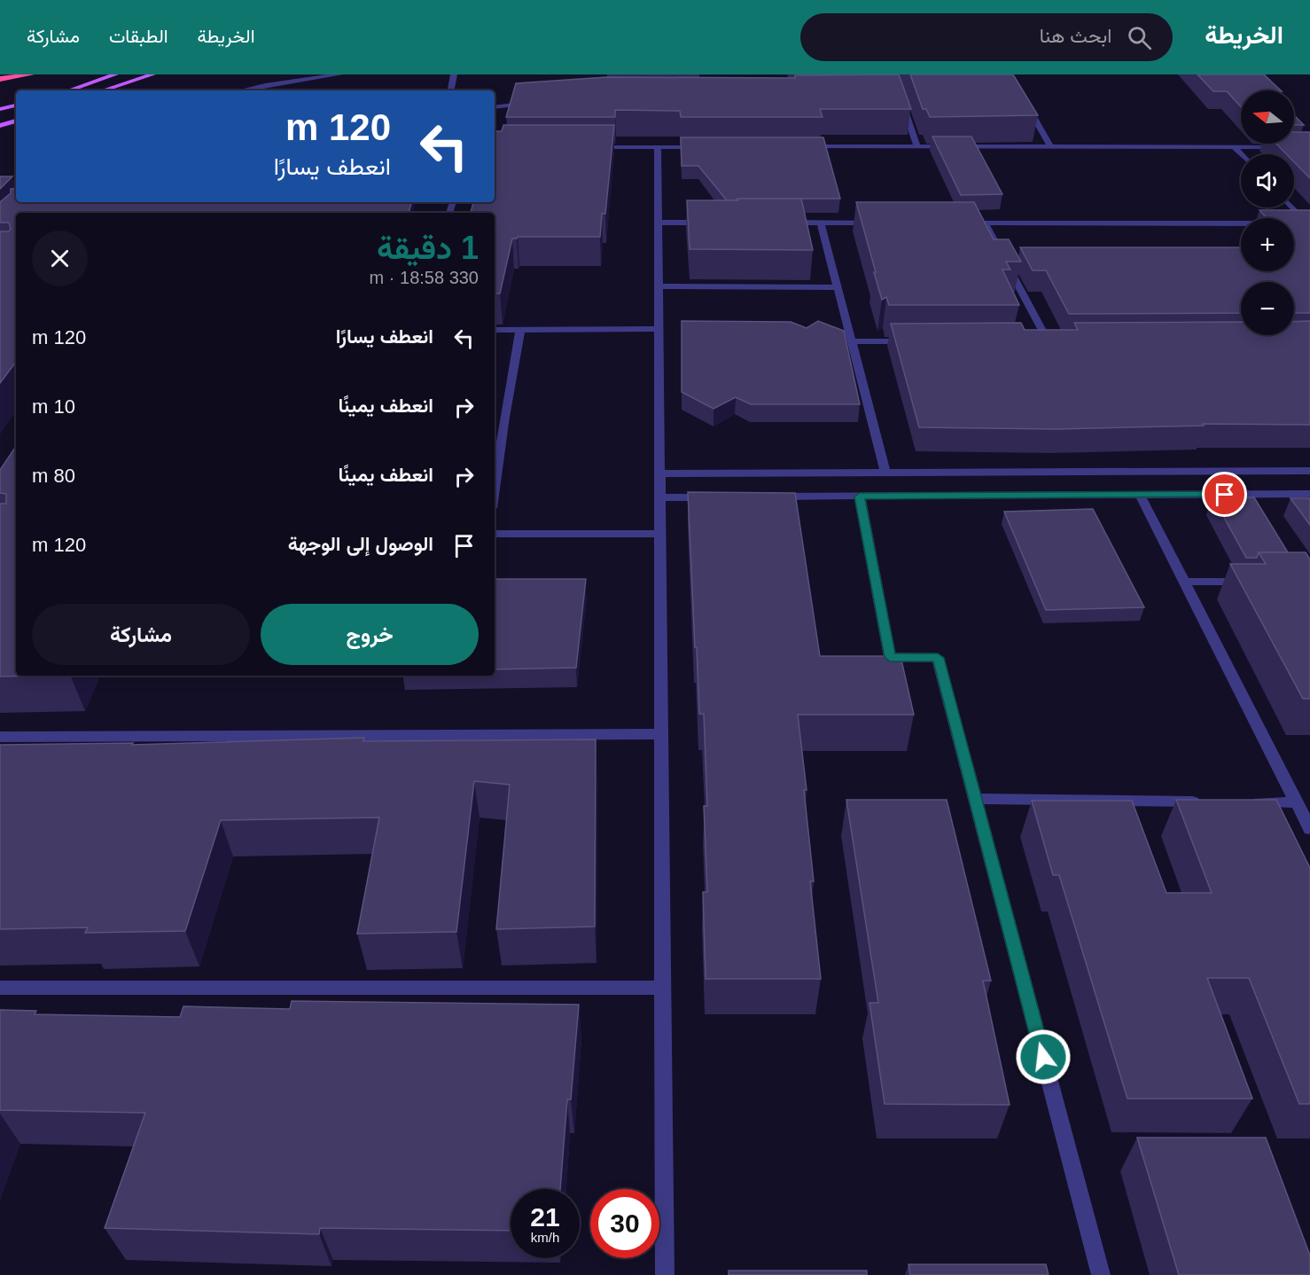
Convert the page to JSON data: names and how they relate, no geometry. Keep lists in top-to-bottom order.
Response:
{
  "north": "left",
  "page": {
    "header": "الخريطة",
    "search": "ابحث هنا",
    "nav": ["الخريطة", "الطبقات", "مشاركة"],
    "map_buttons": ["+", "−"],
    "turn": ["120 m", "انعطف يسارًا"],
    "heading": ["1 دقيقة", "330 m · 18:58"],
    "list": [
      {
        "name": "انعطف يسارًا",
        "value": "120 m"
      },
      {
        "name": "انعطف يمينًا",
        "value": "10 m"
      },
      {
        "name": "انعطف يمينًا",
        "value": "80 m"
      },
      {
        "name": "الوصول إلى الوجهة",
        "value": "120 m"
      }
    ],
    "buttons": ["خروج", "مشاركة"],
    "speed": "21 km/h",
    "limit": "30"
  }
}
